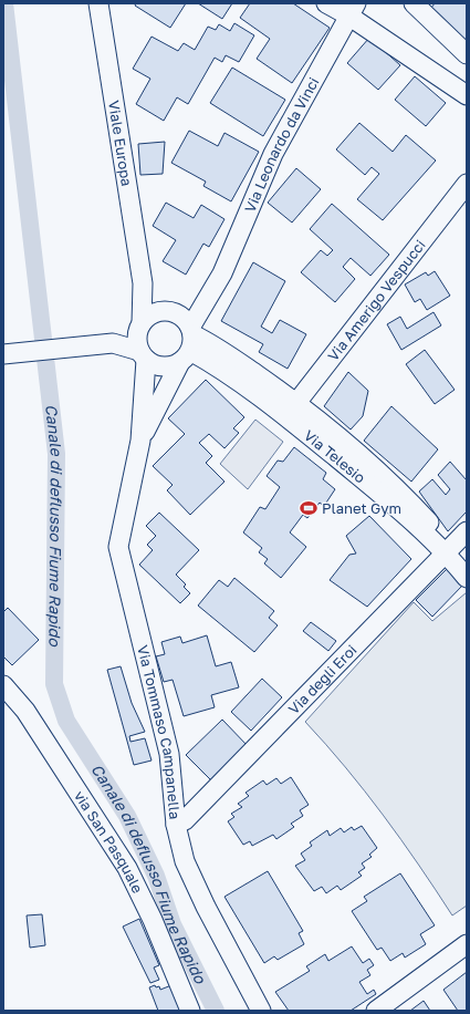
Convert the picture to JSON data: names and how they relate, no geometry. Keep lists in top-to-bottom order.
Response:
{
  "streets": {
    "street": [
      "Viale Europa",
      "Via Leonardo da Vinci",
      "Via Amerigo Vespucci",
      "Via Telesio",
      "Via degli Eroi",
      "Via Tommaso Campanella",
      "via San Pasquale"
    ]
  },
  "crossings": [
    ["Viale Europa", "Via Leonardo da Vinci"],
    ["Viale Europa", "Via Telesio"],
    ["Viale Europa", "Via Tommaso Campanella"],
    ["Via Leonardo da Vinci", "Via Telesio"],
    ["Via Leonardo da Vinci", "Via Tommaso Campanella"],
    ["Via Amerigo Vespucci", "Via Telesio"],
    ["Via Telesio", "Via degli Eroi"],
    ["Via Telesio", "Via Tommaso Campanella"],
    ["Via degli Eroi", "Via Tommaso Campanella"]
  ],
  "water": ["Canale di deflusso Fiume Rapido"],
  "places": {
    "sports": ["Planet Gym"]
  }
}
